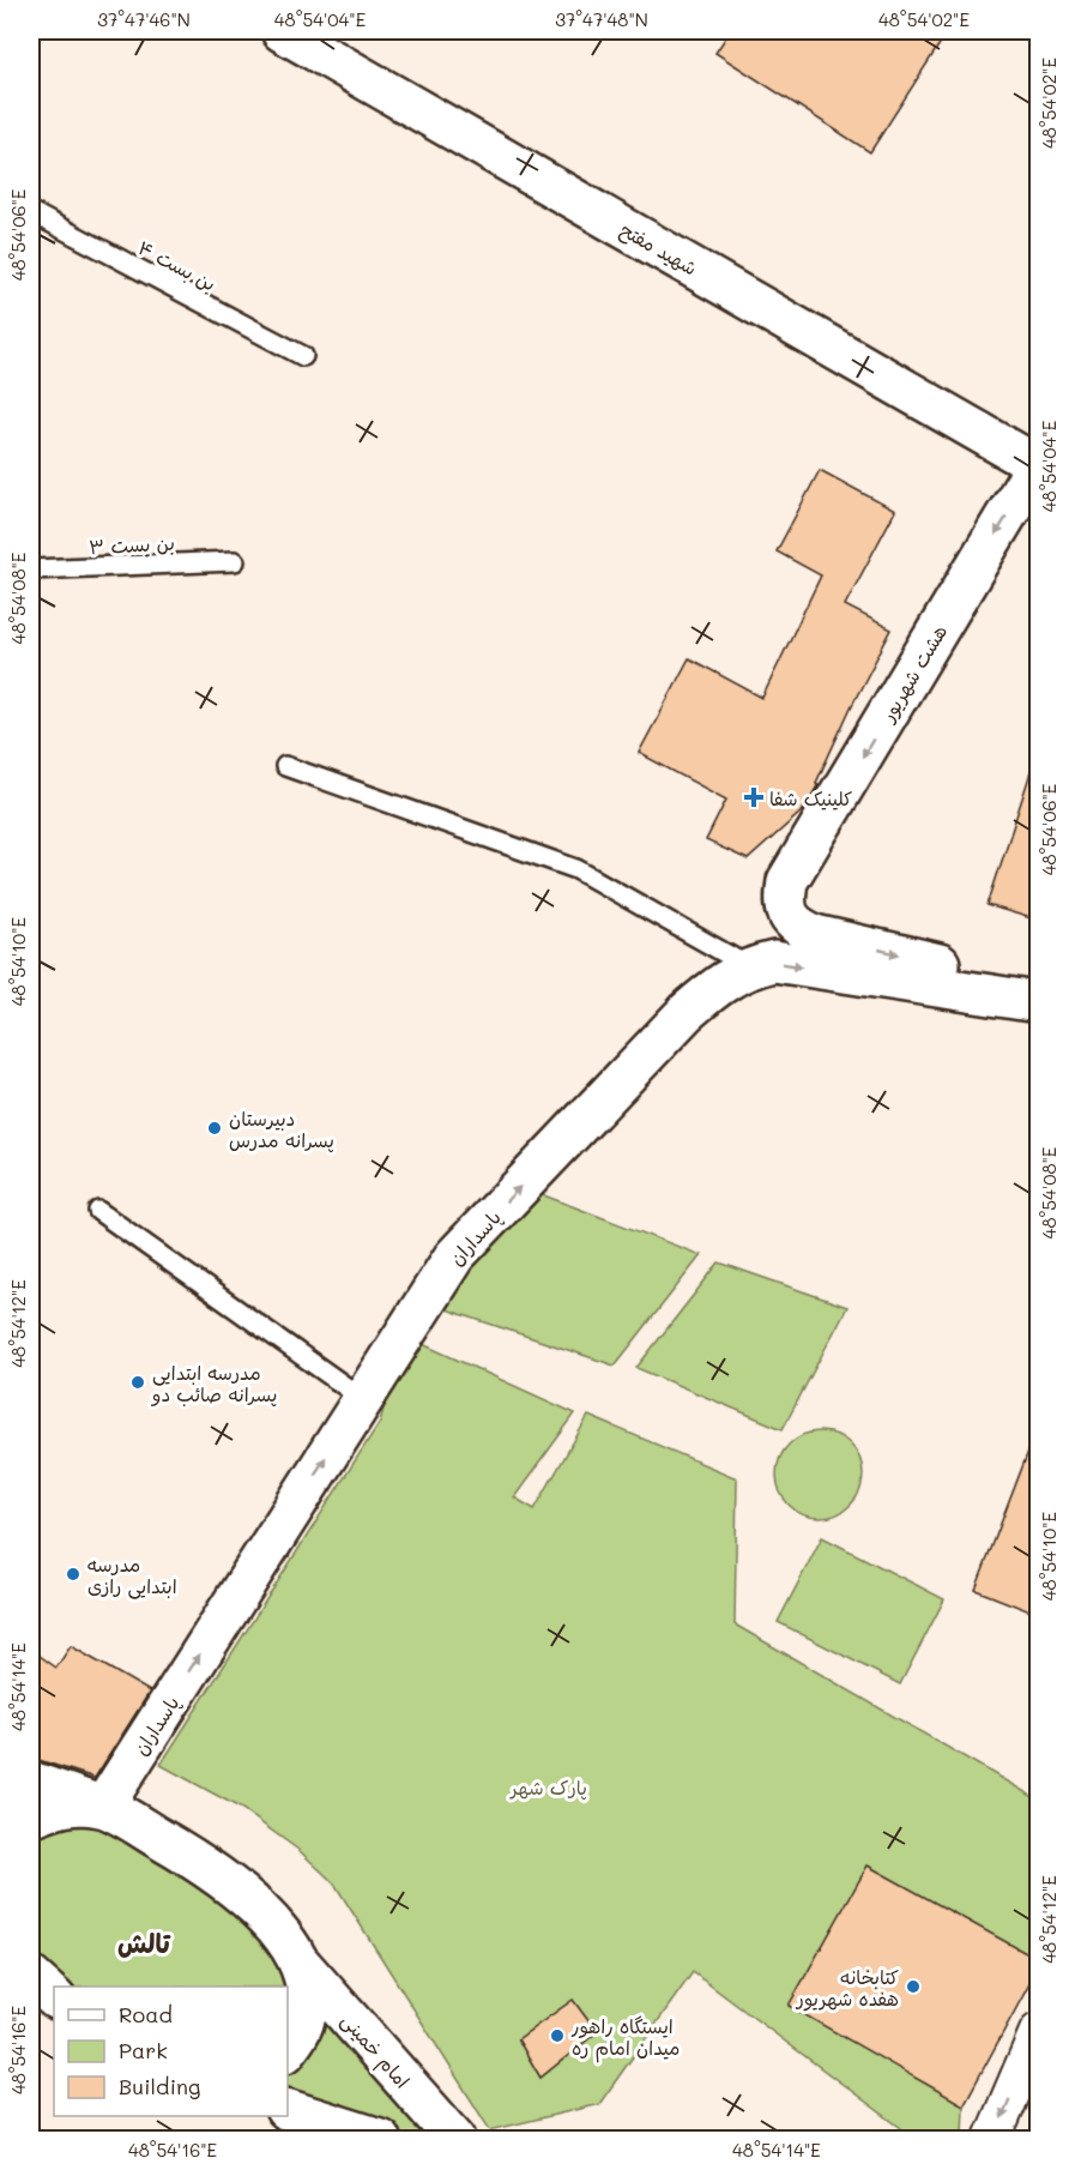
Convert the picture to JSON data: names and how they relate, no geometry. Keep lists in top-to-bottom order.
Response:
{
  "streets": {
    "street": [
      "شهید مفتح",
      "هشت شهریور",
      "پاسداران",
      "امام خمینی"
    ],
    "lane": ["بن بست ۴", "بن بست ۳"]
  },
  "crossings": [
    ["شهید مفتح", "هشت شهریور"]
  ],
  "one_way": ["پاسداران"],
  "districts": ["تالش"],
  "parks": ["پارک شهر"],
  "places": {
    "health": ["کلینیک شفا"],
    "other": [
      "دبیرستان پسرانه مدرس",
      "مدرسه ابتدایی پسرانه صائب دو",
      "مدرسه ابتدایی رازی",
      "کتابخانه هفده شهریور",
      "ایستگاه راهور میدان امام ره"
    ]
  },
  "legend": ["Road", "Park", "Building"],
  "coordinates": [
    "37°47'46\"N",
    "48°54'04\"E",
    "37°47'48\"N",
    "48°54'02\"E",
    "48°54'06\"E",
    "48°54'08\"E",
    "48°54'10\"E",
    "48°54'12\"E",
    "48°54'14\"E",
    "48°54'16\"E"
  ]
}
